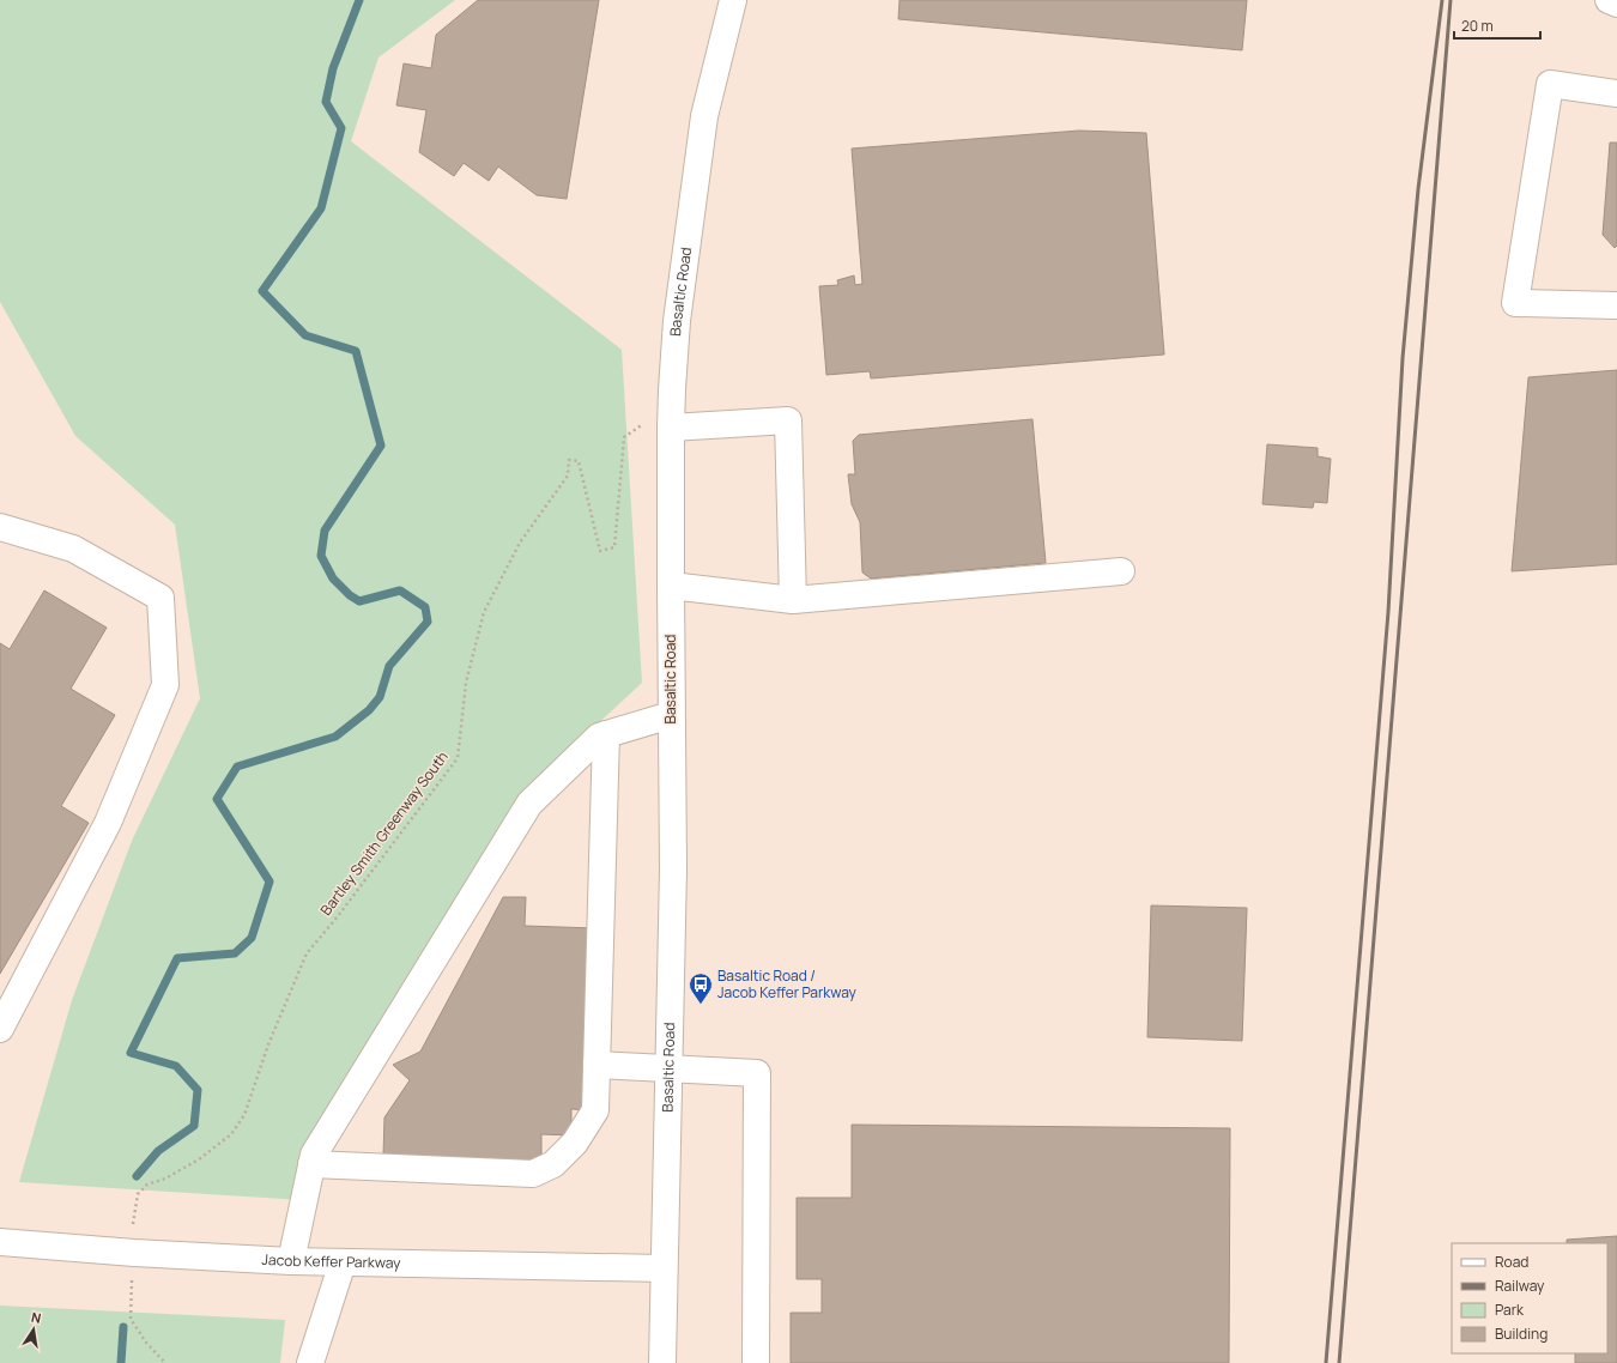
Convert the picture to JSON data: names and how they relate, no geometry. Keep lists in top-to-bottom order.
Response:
{
  "streets": {
    "street": ["Basaltic Road", "Jacob Keffer Parkway"],
    "path": ["Bartley Smith Greenway South"]
  },
  "crossings": [
    ["Basaltic Road", "Bartley Smith Greenway South"],
    ["Basaltic Road", "Jacob Keffer Parkway"]
  ],
  "places": {
    "bus stop": ["Basaltic Road / Jacob Keffer Parkway"]
  },
  "legend": [
    "Road",
    "Railway",
    "Park",
    "Building"
  ],
  "scale_bar": "20 m",
  "north": "top"
}
